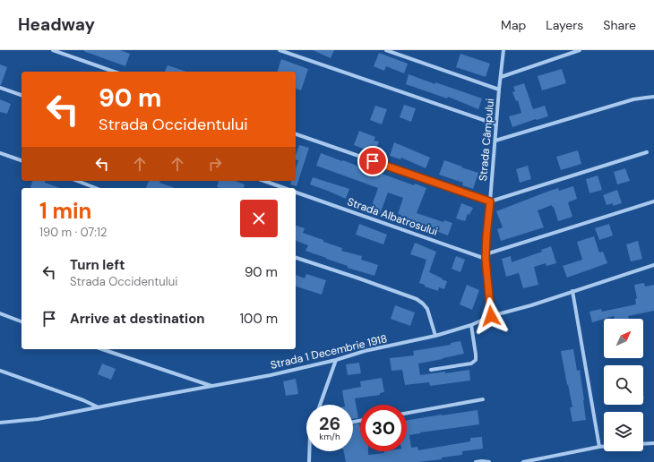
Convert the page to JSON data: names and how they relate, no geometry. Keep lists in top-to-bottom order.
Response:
{
  "streets": {
    "street": ["Strada Câmpului", "Strada Albatrosului", "Strada 1 Decembrie 1918"]
  },
  "crossings": [
    ["Strada Câmpului", "Strada Albatrosului"],
    ["Strada Câmpului", "Strada 1 Decembrie 1918"]
  ],
  "north": "top right",
  "page": {
    "header": "Headway",
    "nav": ["Map", "Layers", "Share"],
    "turn": ["90 m", "Strada Occidentului"],
    "heading": ["1 min", "190 m · 07:12"],
    "list": [
      {
        "name": "Turn left",
        "note": "Strada Occidentului",
        "value": "90 m"
      },
      {
        "name": "Arrive at destination",
        "value": "100 m"
      }
    ],
    "speed": "26 km/h",
    "limit": "30"
  }
}
